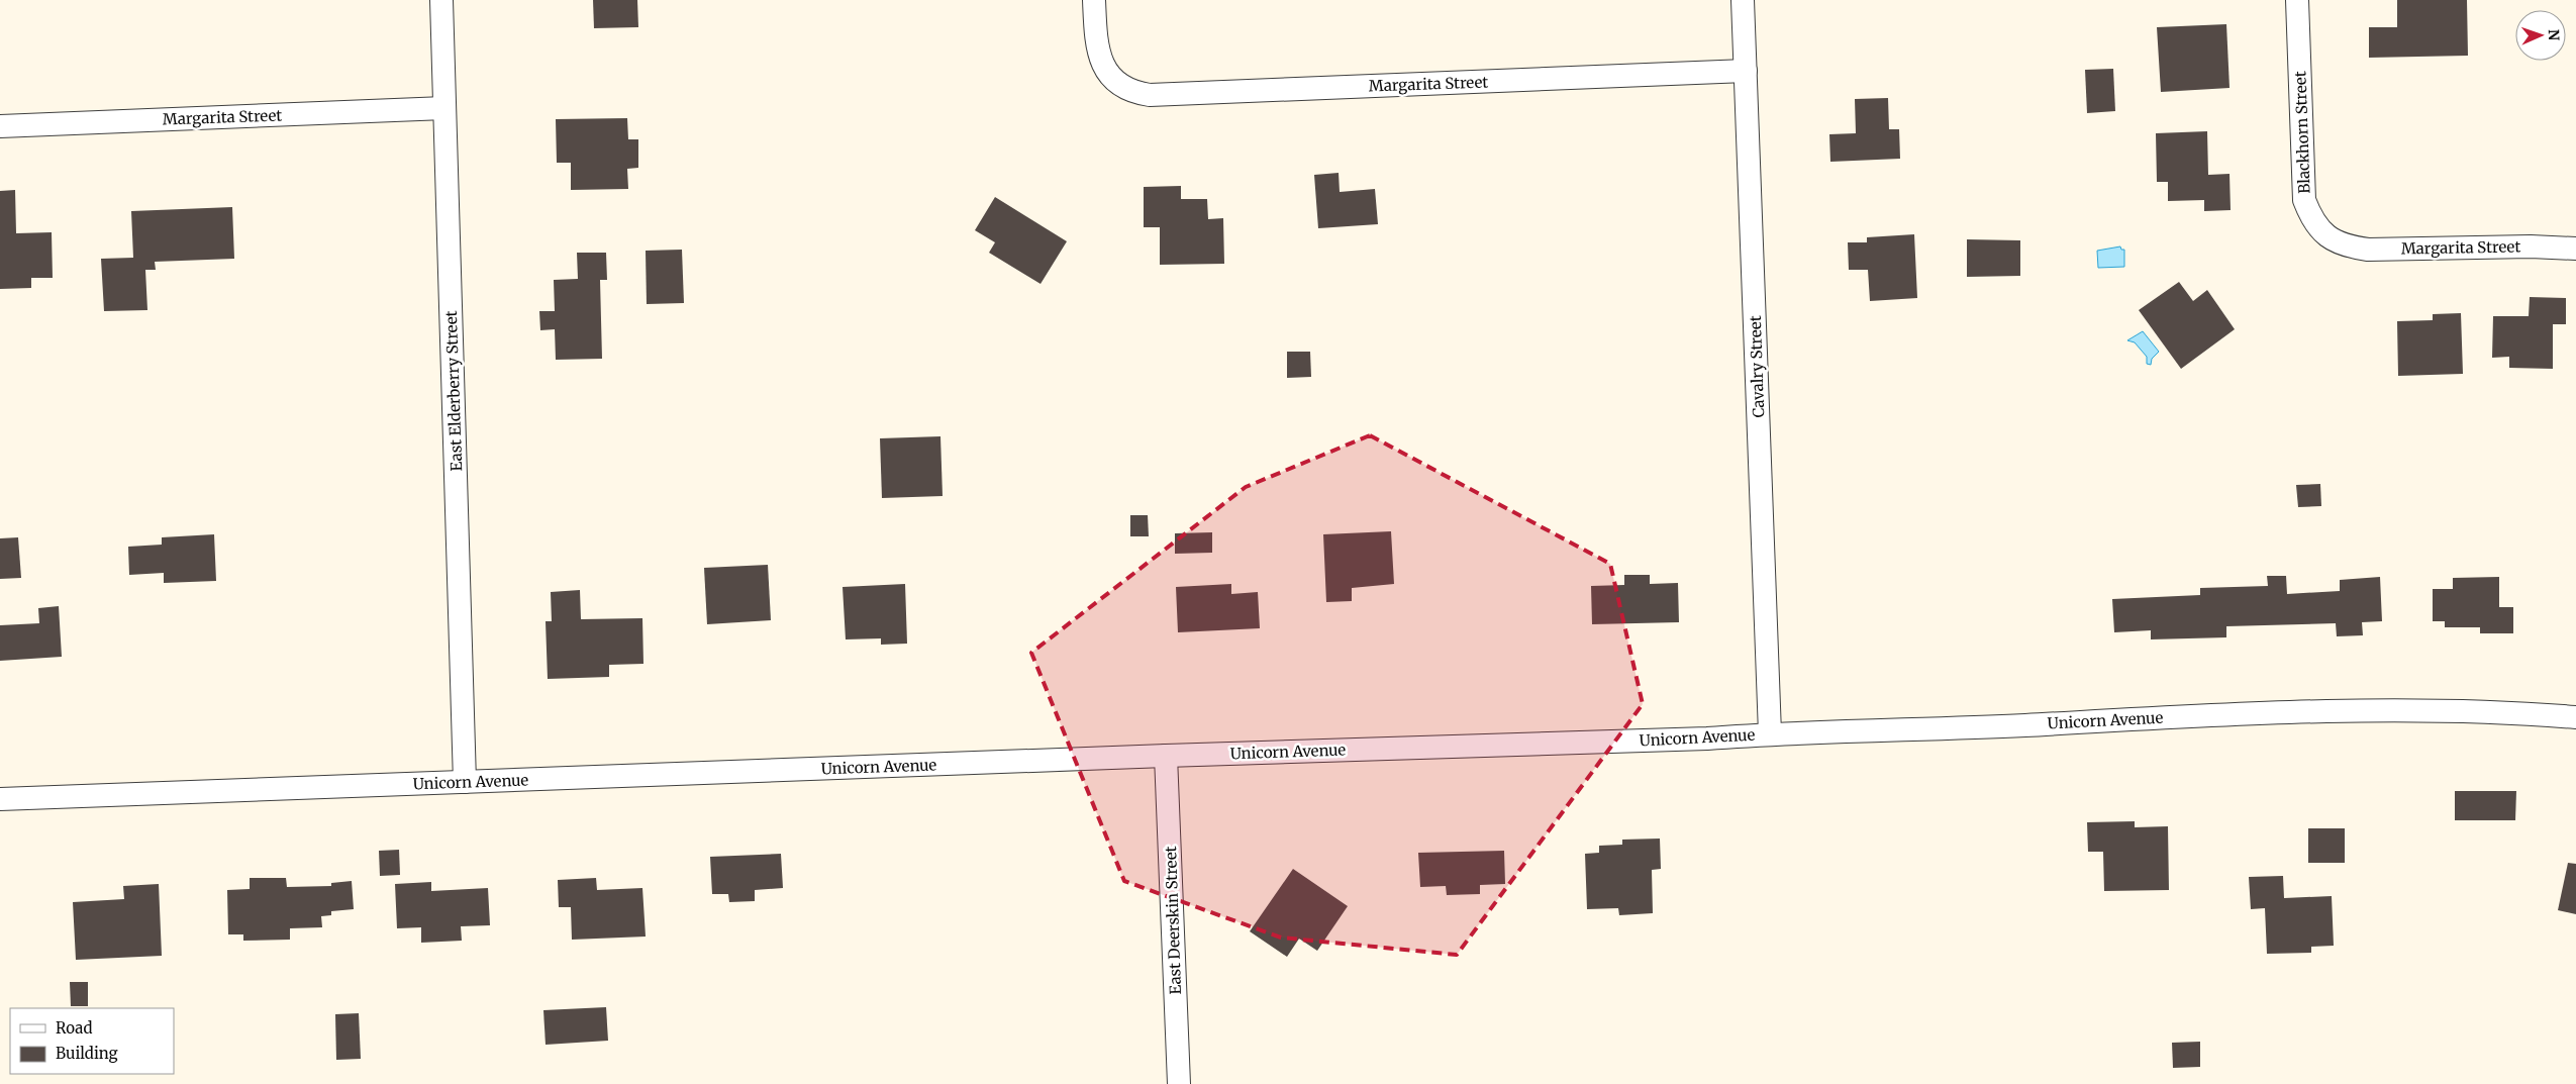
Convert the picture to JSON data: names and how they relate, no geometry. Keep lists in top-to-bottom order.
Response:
{
  "streets": {
    "street": [
      "Margarita Street",
      "Blackhorn Street",
      "Cavalry Street",
      "East Elderberry Street",
      "Unicorn Avenue",
      "East Deerskin Street"
    ]
  },
  "crossings": [
    ["Margarita Street", "Blackhorn Street"],
    ["Margarita Street", "Cavalry Street"],
    ["Margarita Street", "East Elderberry Street"],
    ["Cavalry Street", "Unicorn Avenue"],
    ["East Elderberry Street", "Unicorn Avenue"],
    ["Unicorn Avenue", "East Deerskin Street"]
  ],
  "legend": ["Road", "Building"],
  "north": "right"
}
